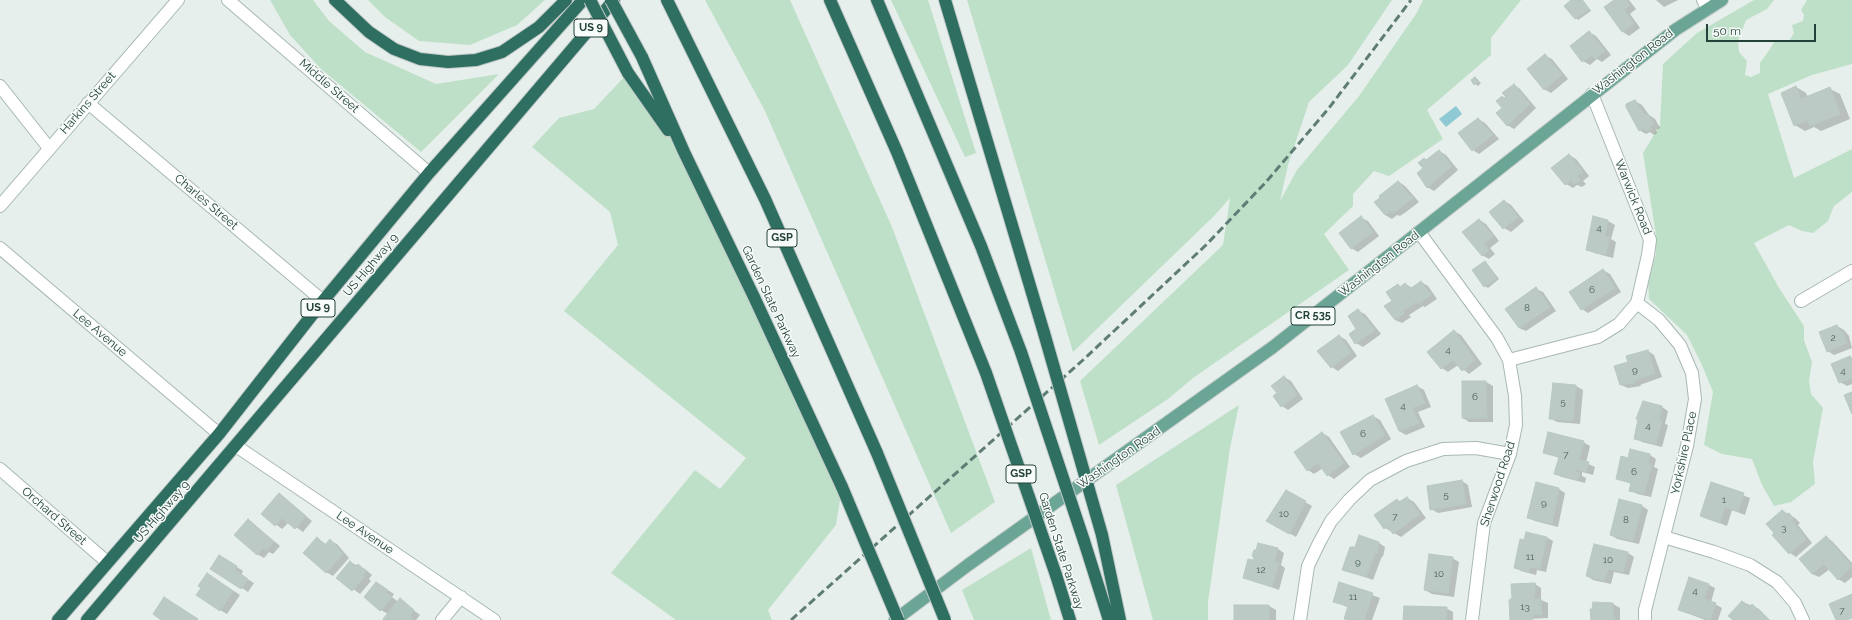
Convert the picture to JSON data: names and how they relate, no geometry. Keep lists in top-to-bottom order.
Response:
{
  "streets": {
    "highway": [
      "US 9",
      "GSP",
      "US Highway 9",
      "Garden State Parkway"
    ],
    "main road": ["Washington Road", "CR 535"],
    "street": [
      "Middle Street",
      "Harkins Street",
      "Warwick Road",
      "Charles Street",
      "Lee Avenue",
      "Yorkshire Place",
      "Sherwood Road",
      "Orchard Street"
    ]
  },
  "crossings": [
    ["Washington Road", "Warwick Road"],
    ["Washington Road", "Garden State Parkway"],
    ["Washington Road", "Sherwood Road"],
    ["Middle Street", "US Highway 9"],
    ["Harkins Street", "Charles Street"],
    ["Warwick Road", "Yorkshire Place"],
    ["Warwick Road", "Sherwood Road"],
    ["Charles Street", "US Highway 9"],
    ["US Highway 9", "Garden State Parkway"],
    ["US Highway 9", "Lee Avenue"],
    ["US Highway 9", "Orchard Street"]
  ],
  "house_numbers": [
    "4",
    "6",
    "8",
    "2",
    "4",
    "9",
    "4",
    "6",
    "5",
    "4",
    "4",
    "6",
    "7",
    "6",
    "5",
    "1",
    "9",
    "10",
    "7",
    "8",
    "3",
    "11",
    "10",
    "9",
    "12",
    "10",
    "4",
    "11",
    "13",
    "7"
  ],
  "scale_bar": "50 m"
}
